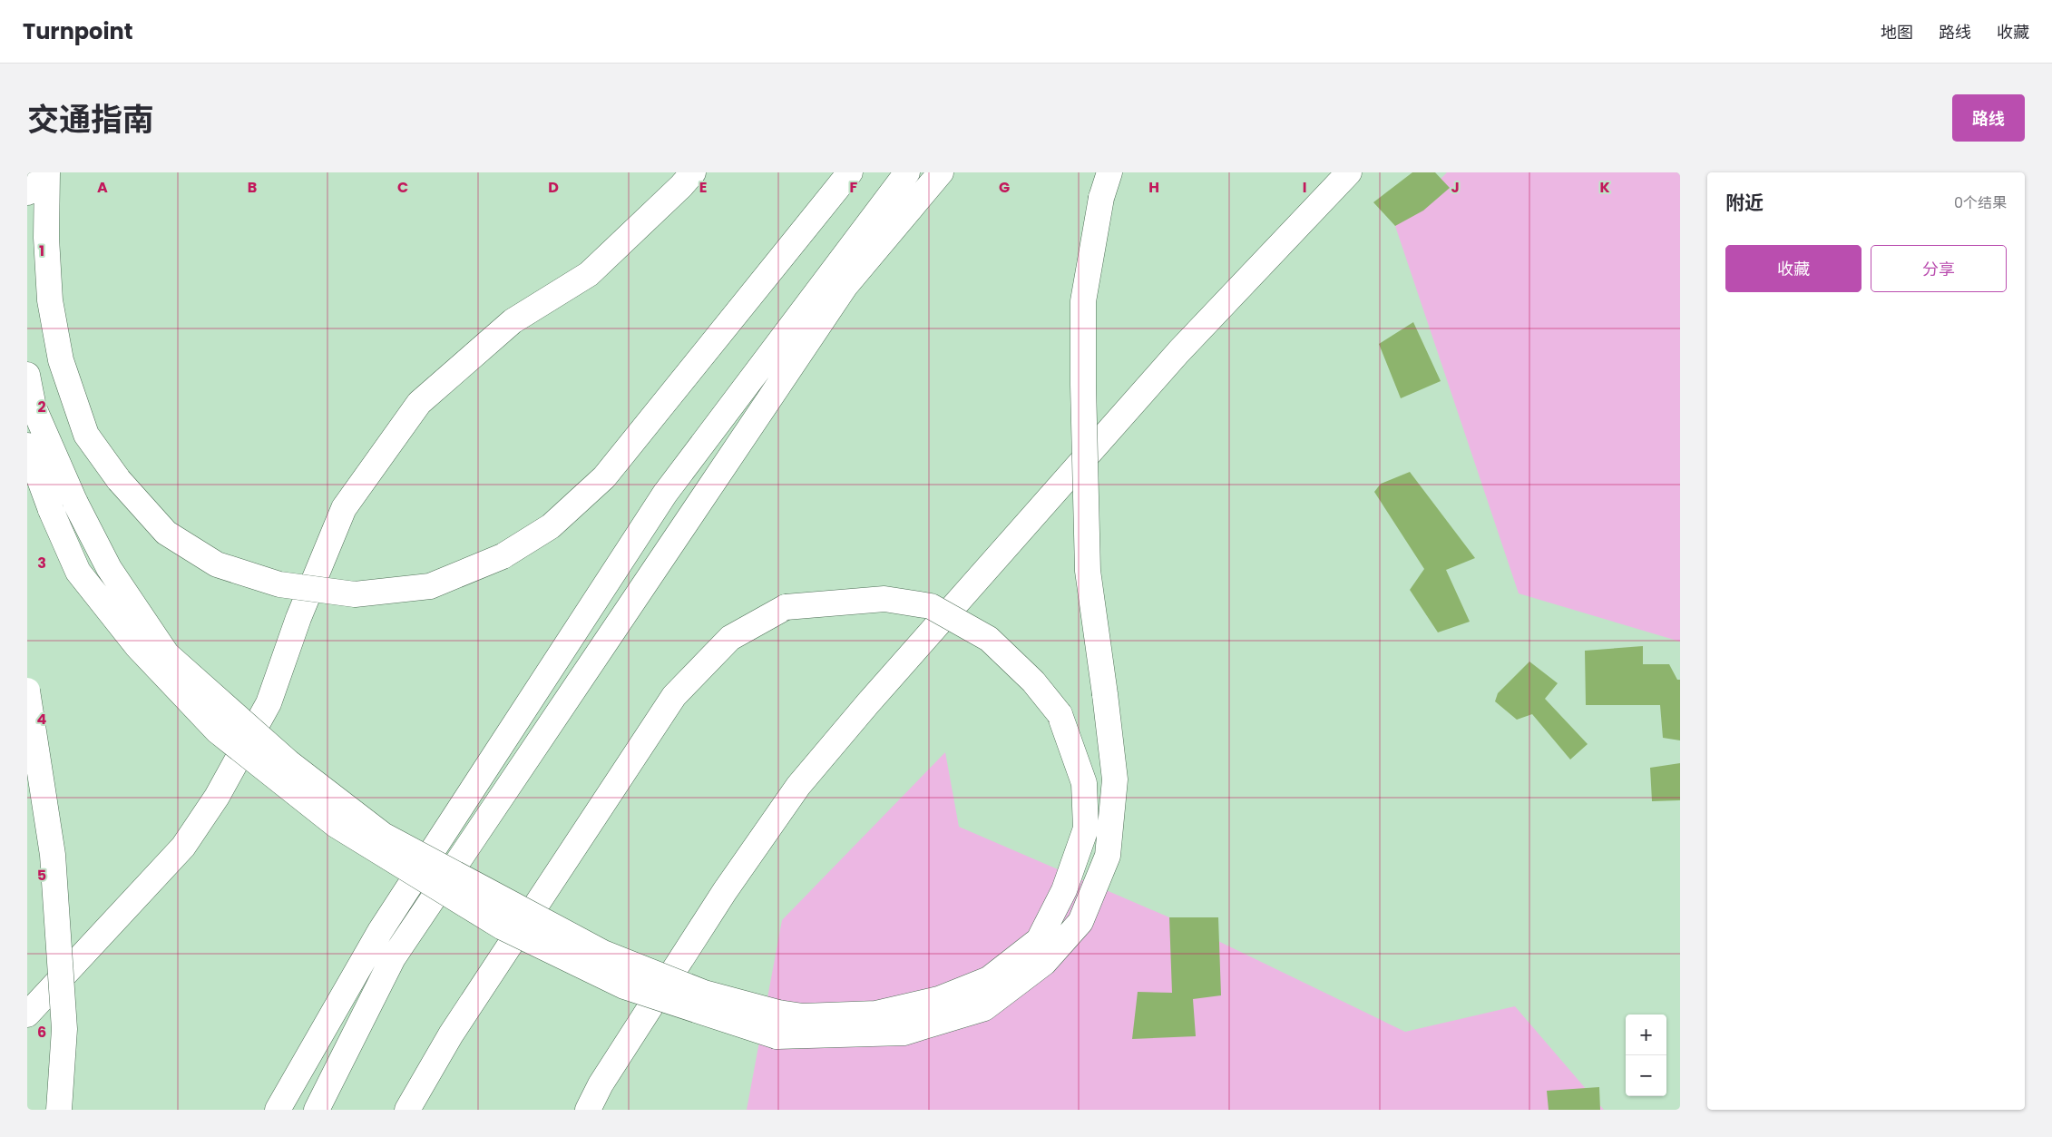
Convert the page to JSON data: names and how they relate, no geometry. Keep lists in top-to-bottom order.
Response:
{
  "page": {
    "header": "Turnpoint",
    "nav": ["地图", "路线", "收藏"],
    "title": "交通指南",
    "buttons": [
      "路线",
      ["收藏", "分享"]
    ],
    "heading": ["附近", "0个结果"],
    "map_buttons": ["+", "−"]
  },
  "grid": {
    "columns": [
      "A",
      "B",
      "C",
      "D",
      "E",
      "F",
      "G",
      "H",
      "I",
      "J",
      "K"
    ],
    "rows": [
      "1",
      "2",
      "3",
      "4",
      "5",
      "6"
    ]
  }
}
